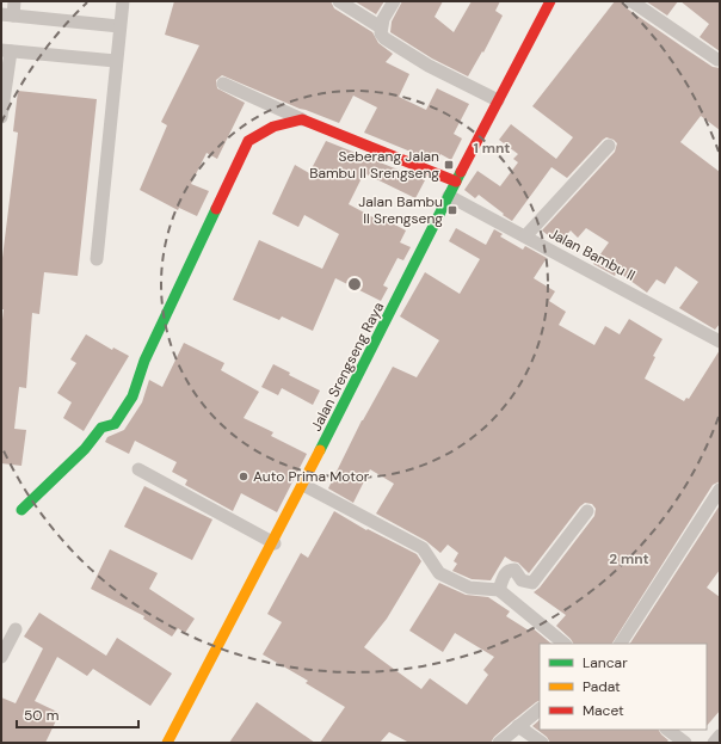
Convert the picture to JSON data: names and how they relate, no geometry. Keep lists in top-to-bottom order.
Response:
{
  "streets": {
    "main road": ["Jalan Srengseng Raya"],
    "street": ["Jalan Bambu II"]
  },
  "crossings": [
    ["Jalan Bambu II", "Jalan Srengseng Raya"]
  ],
  "places": {
    "transit": ["Seberang Jalan Bambu II Srengseng", "Jalan Bambu II Srengseng"],
    "other": ["Auto Prima Motor"]
  },
  "legend": ["Lancar", "Padat", "Macet"],
  "scale_bar": "50 m",
  "rings": ["1 mnt", "2 mnt"]
}
